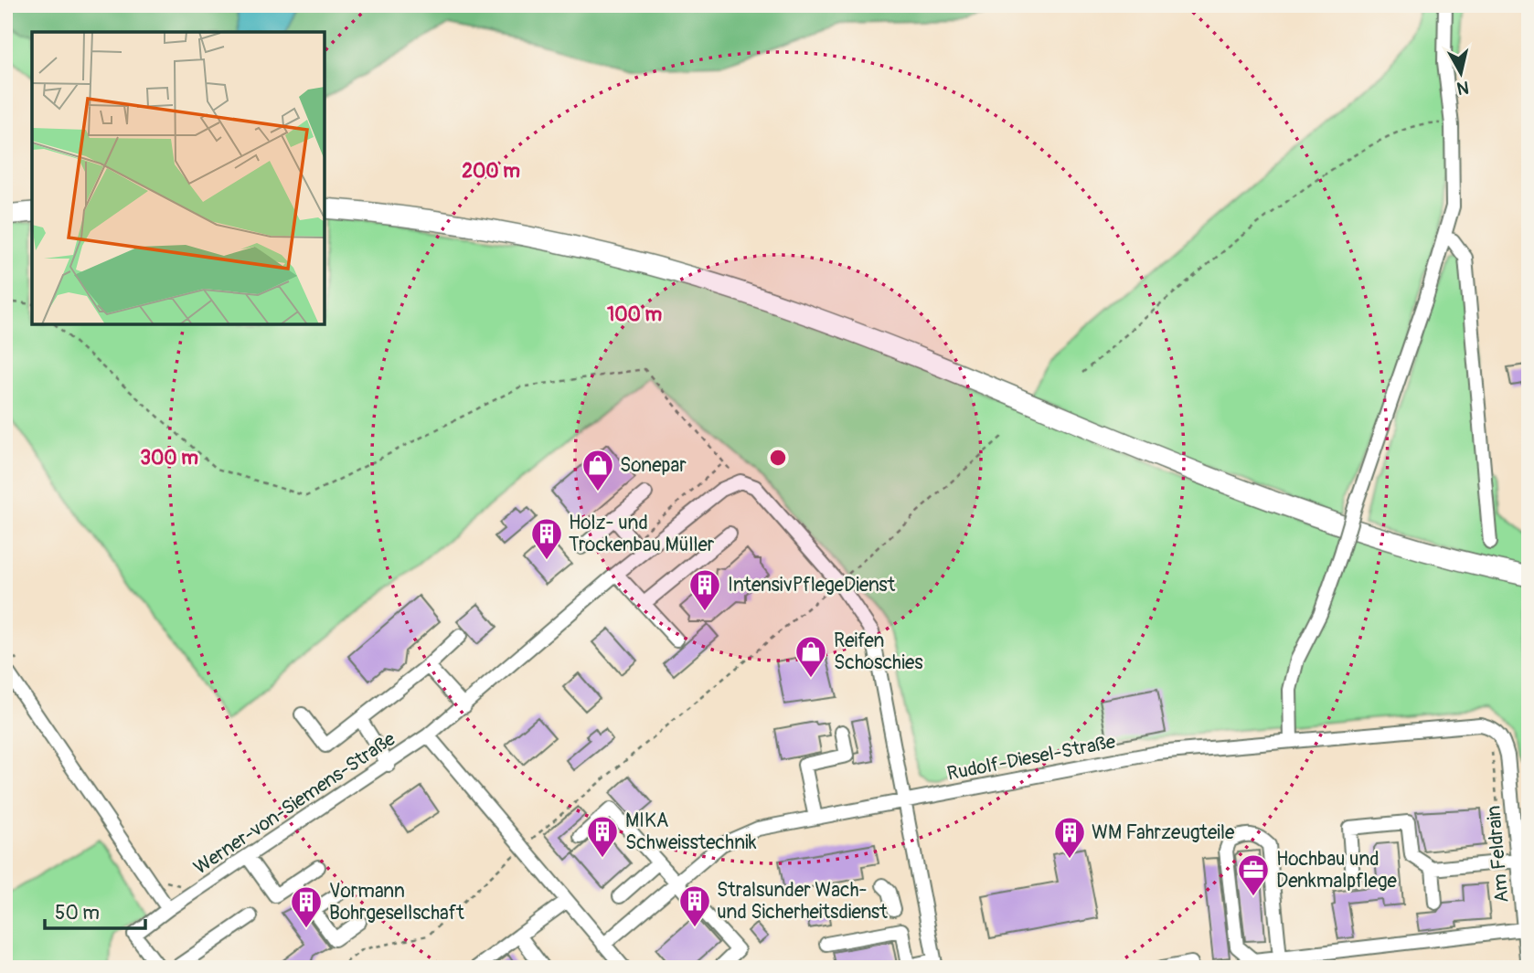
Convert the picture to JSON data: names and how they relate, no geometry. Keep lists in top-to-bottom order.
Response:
{
  "streets": {
    "street": ["Rudolf-Diesel-Straße", "Werner-von-Siemens-Straße", "Am Feldrain"]
  },
  "crossings": [
    ["Rudolf-Diesel-Straße", "Am Feldrain"]
  ],
  "places": {
    "shop": ["Sonepar", "Reifen Schoschies"],
    "building": [
      "Holz- und Trockenbau Müller",
      "IntensivPflegeDienst",
      "MIKA Schweisstechnik",
      "WM Fahrzeugteile",
      "Stralsunder Wach- und Sicherheitsdienst",
      "Vormann Bohrgesellschaft"
    ],
    "office": ["Hochbau und Denkmalpflege"]
  },
  "scale_bar": "50 m",
  "north": "bottom",
  "rings": ["200 m", "100 m", "300 m"]
}
